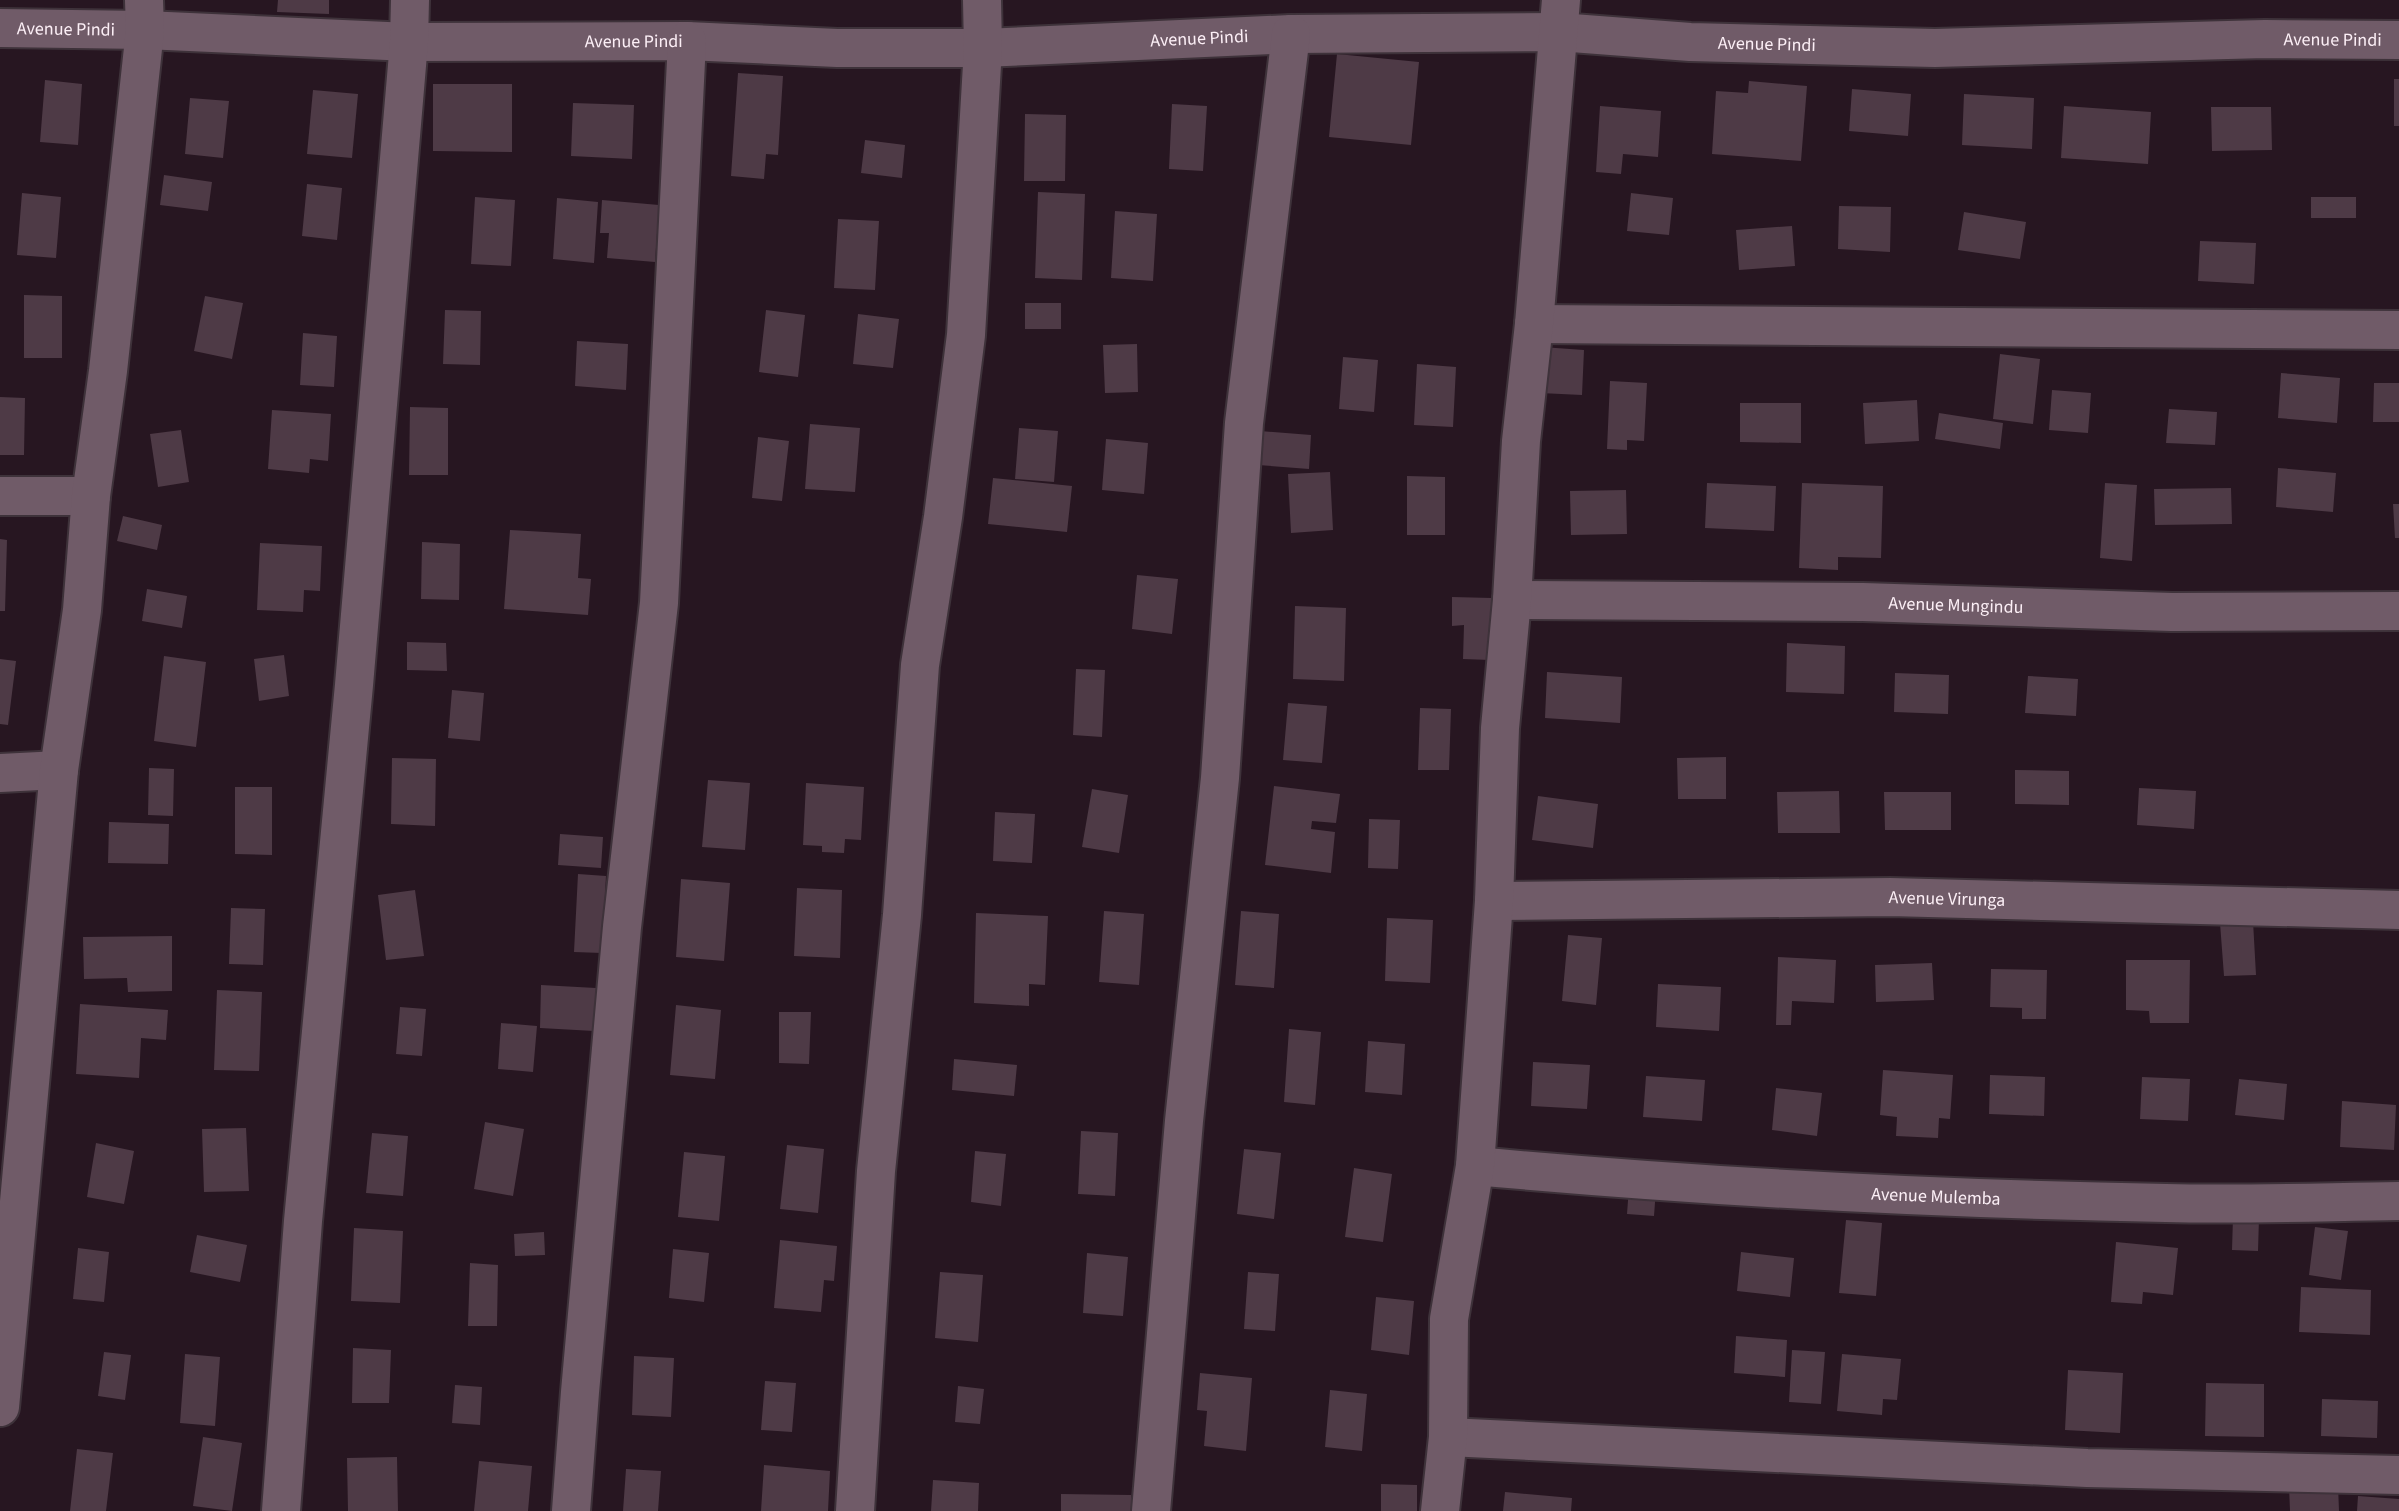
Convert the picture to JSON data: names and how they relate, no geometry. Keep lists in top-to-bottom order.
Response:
{
  "streets": {
    "street": [
      "Avenue Pindi",
      "Avenue Mungindu",
      "Avenue Virunga",
      "Avenue Mulemba"
    ]
  }
}
